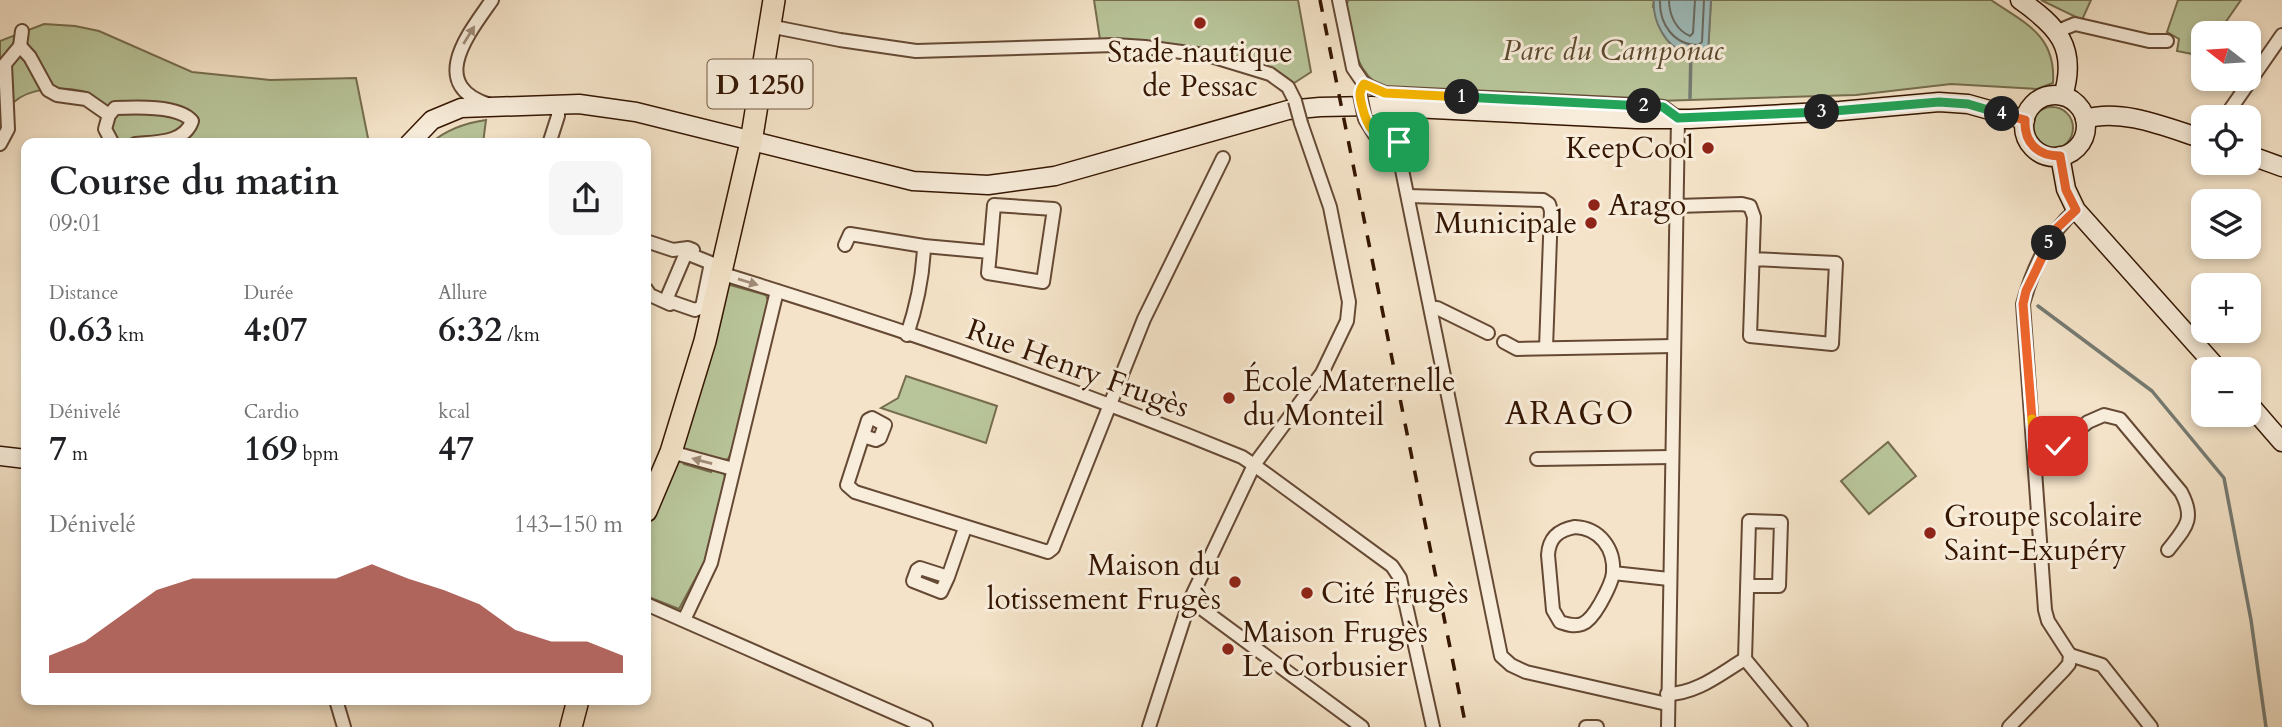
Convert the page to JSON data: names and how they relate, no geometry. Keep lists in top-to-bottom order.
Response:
{
  "streets": {
    "main road": ["D 1250"],
    "street": ["Rue Henry Frugès"]
  },
  "crossings": [
    ["D 1250", "Rue Henry Frugès"]
  ],
  "districts": ["ARAGO"],
  "parks": ["Parc du Camponac"],
  "places": [
    "Stade nautique de Pessac",
    "KeepCool",
    "Arago",
    "Municipale",
    "École Maternelle du Monteil",
    "Groupe scolaire Saint-Exupéry",
    "Maison du lotissement Frugès",
    "Cité Frugès",
    "Maison Frugès Le Corbusier"
  ],
  "north": "left",
  "page": {
    "map_buttons": ["+", "−"],
    "pins": [
      "1",
      "2",
      "3",
      "4",
      "5"
    ],
    "heading": ["Course du matin", "09:01"],
    "stats": [
      ["Distance", "0.63 km"],
      ["Durée", "4:07"],
      ["Allure", "6:32 /km"],
      ["Dénivelé", "7 m"],
      ["Cardio", "169 bpm"],
      ["kcal", "47"]
    ],
    "chart": ["Dénivelé", "143–150 m"]
  }
}
